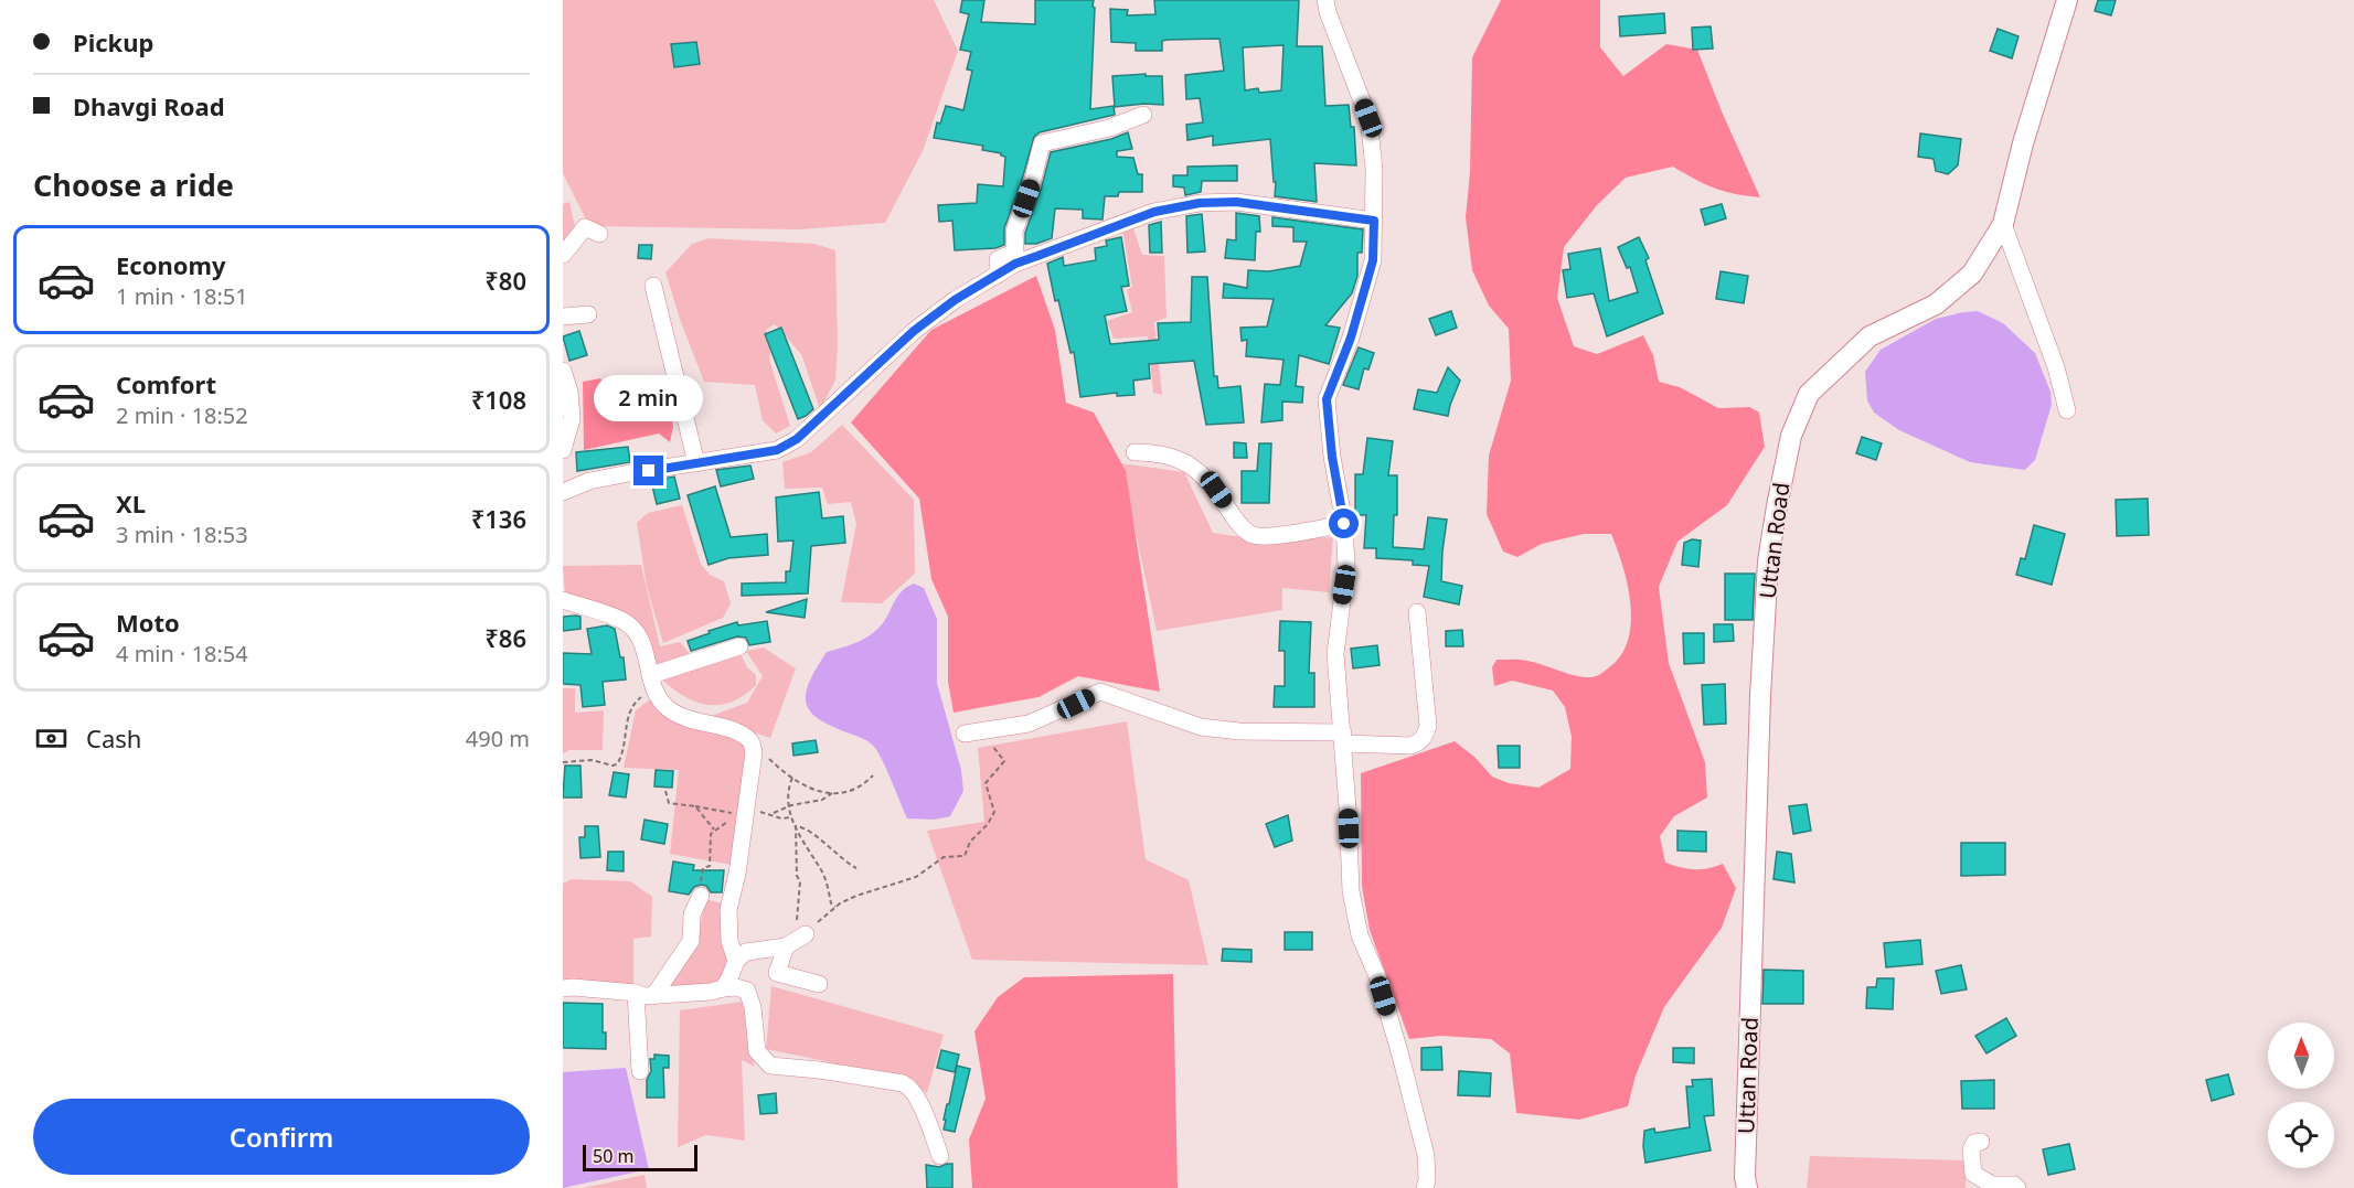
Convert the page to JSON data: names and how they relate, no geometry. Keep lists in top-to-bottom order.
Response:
{
  "streets": {
    "main road": ["Uttan Road"]
  },
  "scale_bar": "50 m",
  "north": "top",
  "page": {
    "banner": ["Pickup", "Dhavgi Road"],
    "heading": "Choose a ride",
    "list": [
      {
        "name": "Economy",
        "note": "1 min · 18:51",
        "value": "₹80"
      },
      {
        "name": "Comfort",
        "note": "2 min · 18:52",
        "value": "₹108"
      },
      {
        "name": "XL",
        "note": "3 min · 18:53",
        "value": "₹136"
      },
      {
        "name": "Moto",
        "note": "4 min · 18:54",
        "value": "₹86"
      }
    ],
    "bubble": "2 min",
    "pay": ["Cash", "490 m"],
    "buttons": "Confirm",
    "scale": "50 m"
  }
}
